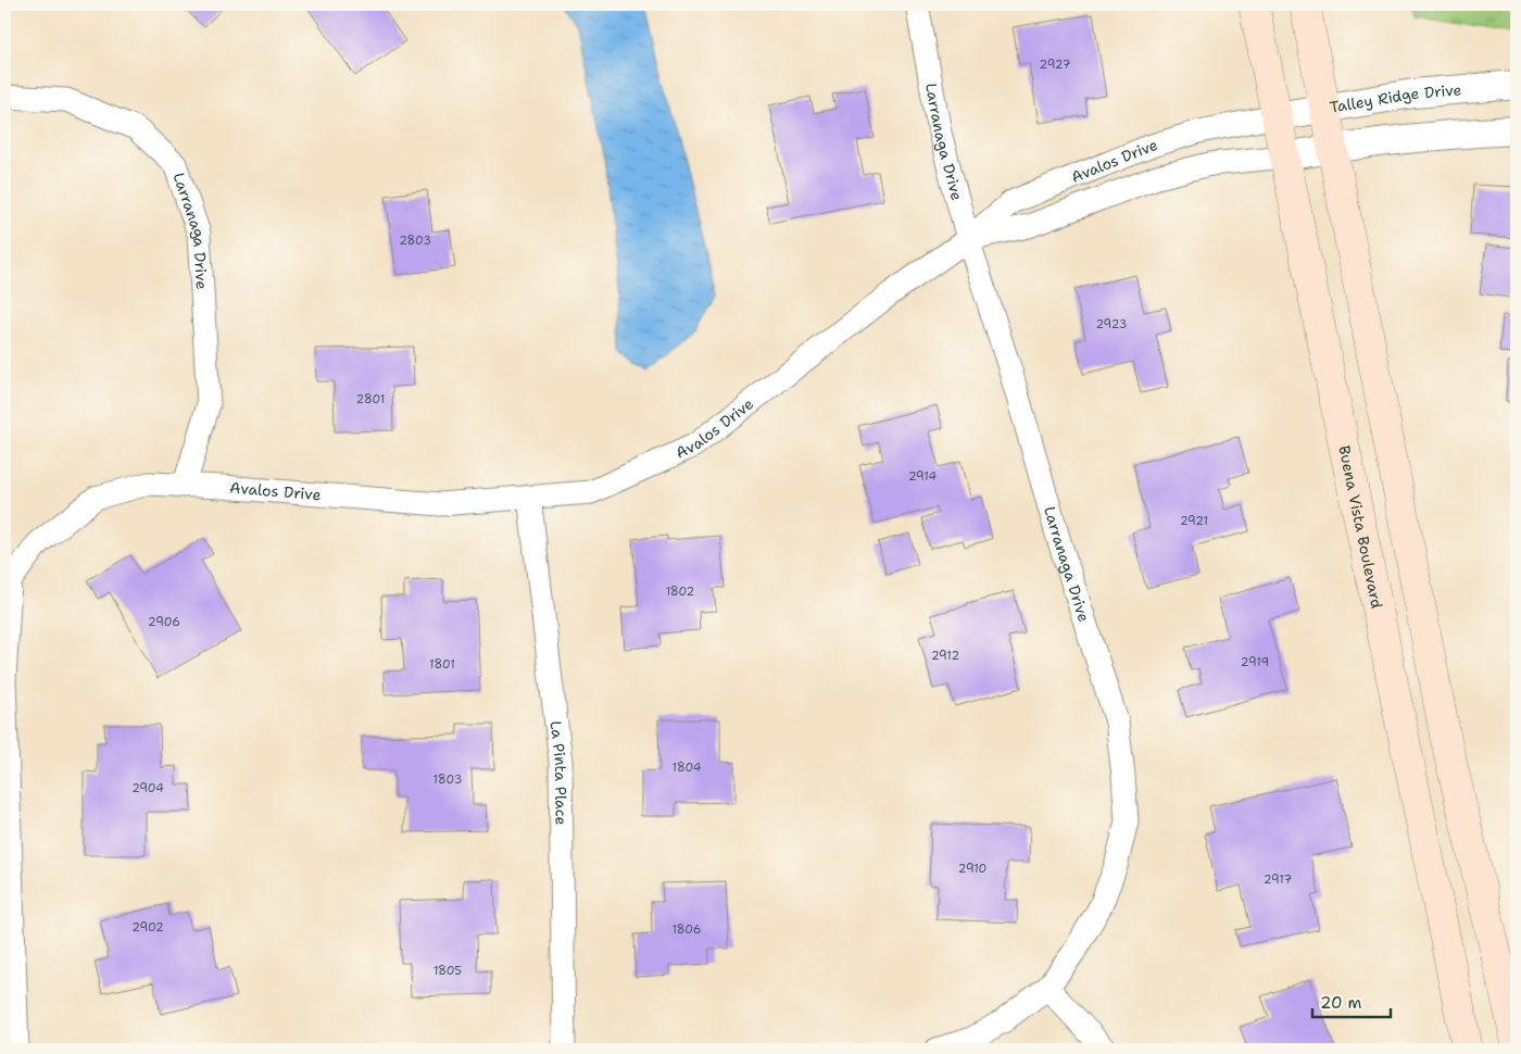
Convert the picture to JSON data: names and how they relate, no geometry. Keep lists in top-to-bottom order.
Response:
{
  "streets": {
    "main road": ["Buena Vista Boulevard"],
    "street": [
      "Talley Ridge Drive",
      "Larranaga Drive",
      "Avalos Drive",
      "La Pinta Place"
    ]
  },
  "crossings": [
    ["Talley Ridge Drive", "Avalos Drive"],
    ["Talley Ridge Drive", "Buena Vista Boulevard"],
    ["Larranaga Drive", "Avalos Drive"],
    ["Avalos Drive", "Buena Vista Boulevard"],
    ["Avalos Drive", "La Pinta Place"]
  ],
  "house_numbers": [
    "2927",
    "2803",
    "2923",
    "2801",
    "2914",
    "2921",
    "1802",
    "2906",
    "2912",
    "2919",
    "1801",
    "1804",
    "1803",
    "2904",
    "2910",
    "2917",
    "2902",
    "1806",
    "1805"
  ],
  "scale_bar": "20 m"
}
